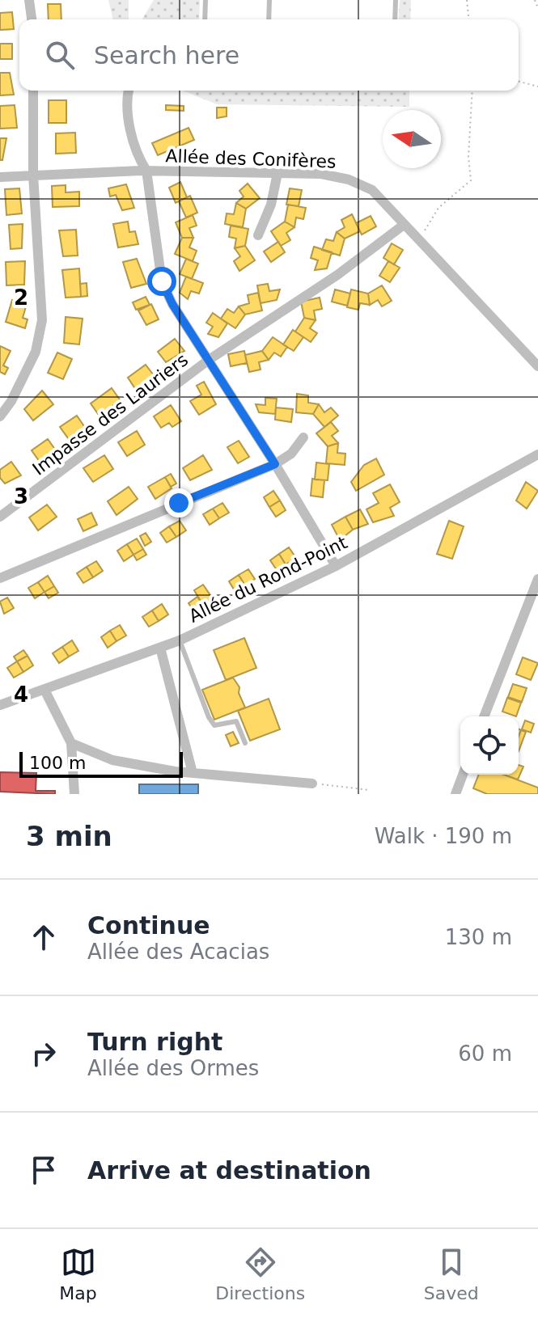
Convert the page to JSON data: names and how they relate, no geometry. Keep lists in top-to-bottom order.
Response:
{
  "streets": {
    "street": ["Allée des Conifères", "Impasse des Lauriers", "Allée du Rond-Point"]
  },
  "crossings": [
    ["Allée des Conifères", "Impasse des Lauriers"]
  ],
  "scale_bar": "100 m",
  "north": "left",
  "page": {
    "search": "Search here",
    "scale": "100 m",
    "heading": ["3 min", "Walk · 190 m"],
    "list": [
      ["Continue", "Allée des Acacias", "130 m"],
      ["Turn right", "Allée des Ormes", "60 m"],
      "Arrive at destination"
    ],
    "nav": ["Map", "Directions", "Saved"]
  },
  "grid": {
    "rows": ["2", "3", "4"]
  }
}
